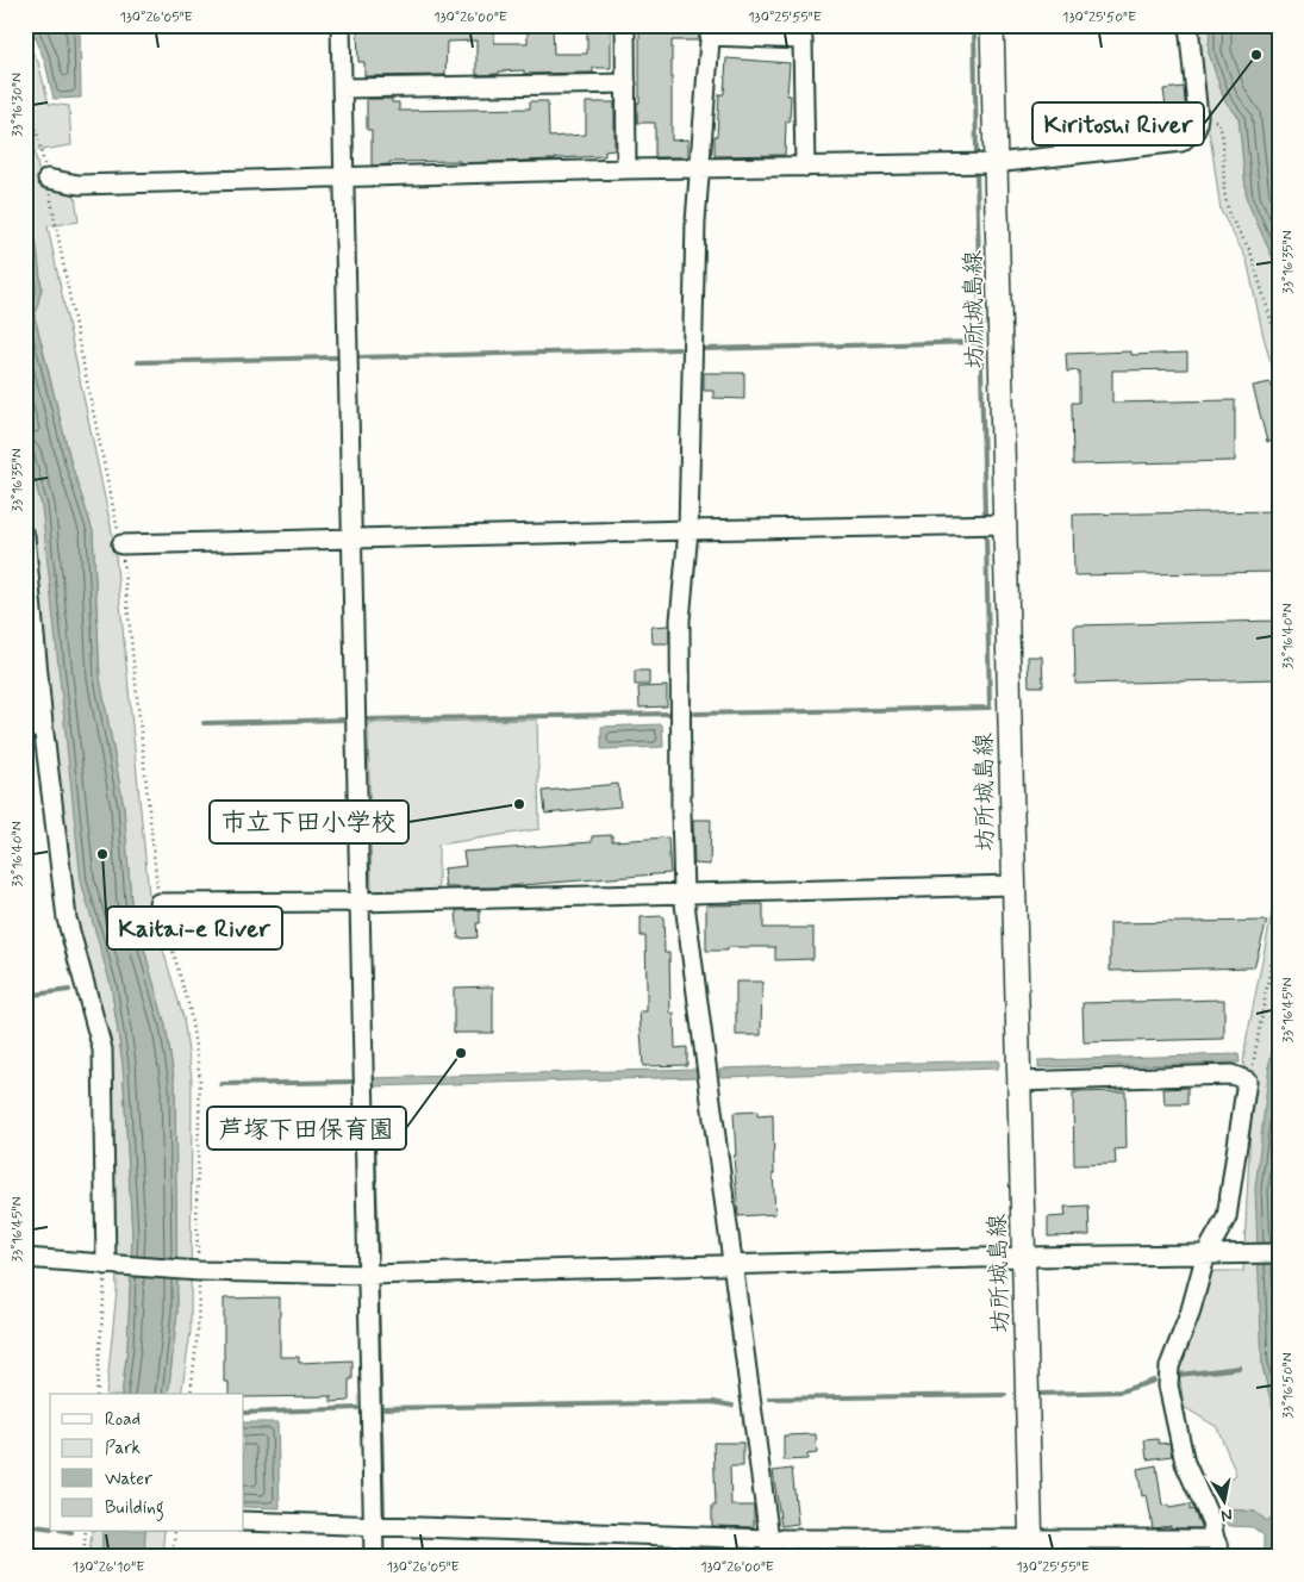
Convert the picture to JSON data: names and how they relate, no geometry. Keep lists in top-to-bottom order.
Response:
{
  "streets": {
    "main road": ["坊所城島線"]
  },
  "places": [
    "Kiritoshi River",
    "市立下田小学校",
    "Kaitai-e River",
    "芦塚下田保育園"
  ],
  "legend": [
    "Road",
    "Park",
    "Water",
    "Building"
  ],
  "north": "bottom",
  "coordinates": [
    "130°26'05\"E",
    "130°26'00\"E",
    "130°25'55\"E",
    "130°25'50\"E",
    "33°16'30\"N",
    "33°16'35\"N",
    "33°16'40\"N",
    "33°16'45\"N",
    "33°16'50\"N",
    "130°26'10\"E"
  ]
}
